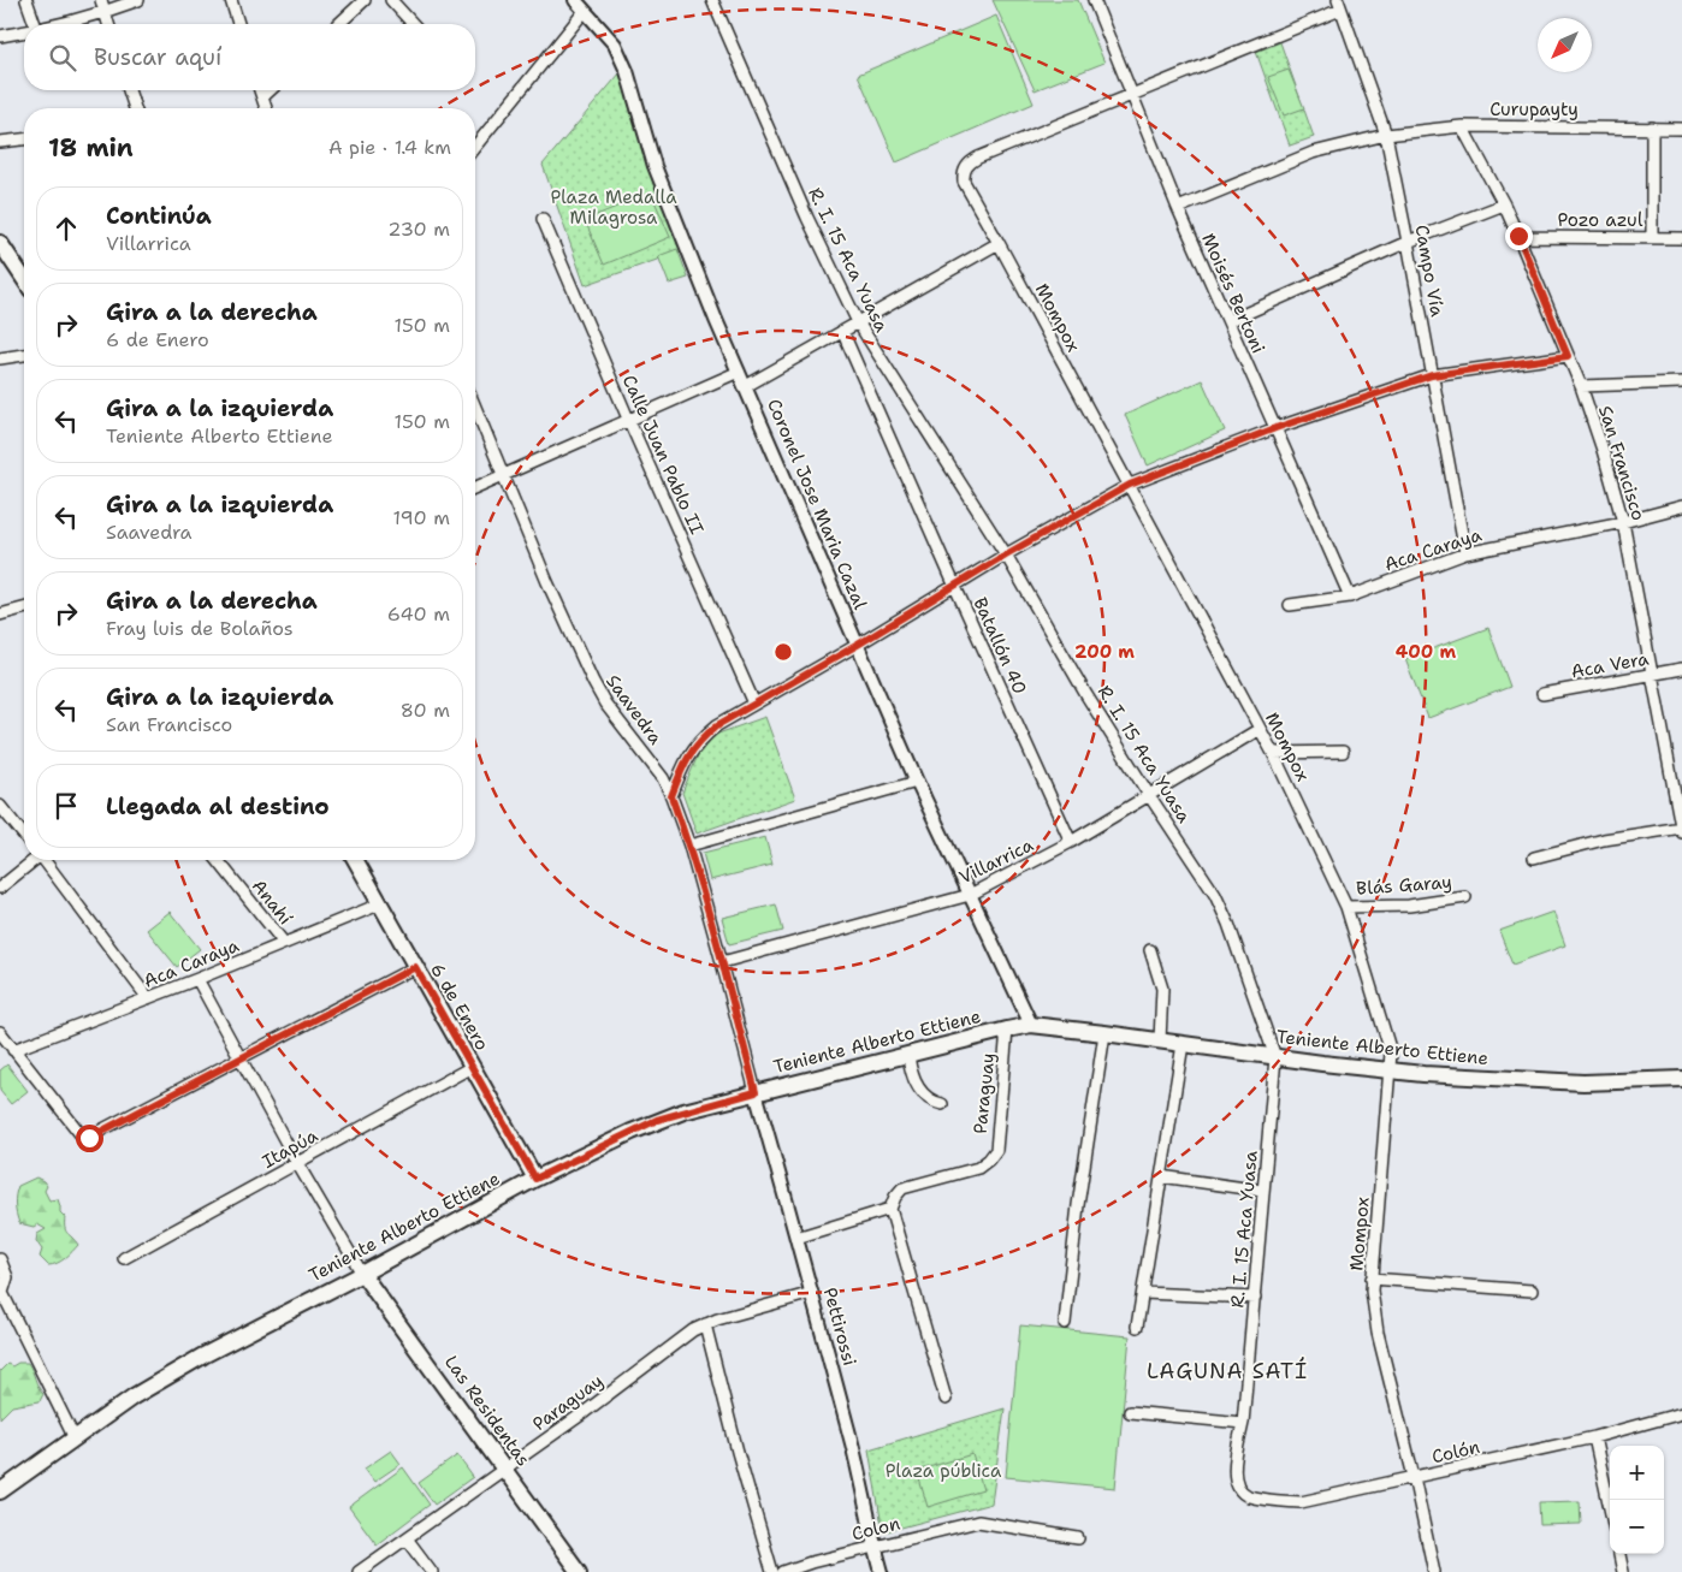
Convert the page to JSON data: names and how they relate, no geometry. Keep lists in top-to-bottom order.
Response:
{
  "streets": {
    "main road": ["6 de Enero", "Teniente Alberto Ettiene", "Las Residentas"],
    "street": [
      "Curupayty",
      "Pozo azul",
      "R. I. 15 Aca Yuasa",
      "Campo Vía",
      "Moisés Bertoni",
      "Mompox",
      "Calle Juan Pablo II",
      "San Francisco",
      "Coronel Jose Maria Cazal",
      "Aca Caraya",
      "Batallón 40",
      "Aca Vera",
      "Saavedra",
      "Villarrica",
      "Blás Garay",
      "Anahí",
      "Paraguay",
      "Itapúa",
      "Pettirossi",
      "Colón",
      "Colon"
    ]
  },
  "crossings": [
    ["Curupayty", "Campo Vía"],
    ["Curupayty", "Moisés Bertoni"],
    ["Curupayty", "San Francisco"],
    ["Pozo azul", "San Francisco"],
    ["R. I. 15 Aca Yuasa", "Villarrica"],
    ["R. I. 15 Aca Yuasa", "Teniente Alberto Ettiene"],
    ["R. I. 15 Aca Yuasa", "Colón"],
    ["Campo Vía", "Aca Caraya"],
    ["Moisés Bertoni", "Mompox"],
    ["Moisés Bertoni", "Aca Caraya"],
    ["Mompox", "Villarrica"],
    ["Mompox", "Blás Garay"],
    ["Mompox", "Teniente Alberto Ettiene"],
    ["Mompox", "Colón"],
    ["San Francisco", "Aca Caraya"],
    ["San Francisco", "Aca Vera"],
    ["Coronel Jose Maria Cazal", "Villarrica"],
    ["Coronel Jose Maria Cazal", "Teniente Alberto Ettiene"],
    ["Aca Caraya", "Anahí"],
    ["Aca Caraya", "6 de Enero"],
    ["Batallón 40", "Villarrica"],
    ["Saavedra", "Villarrica"],
    ["Saavedra", "Teniente Alberto Ettiene"],
    ["Saavedra", "Pettirossi"],
    ["6 de Enero", "Teniente Alberto Ettiene"],
    ["6 de Enero", "Itapúa"],
    ["Teniente Alberto Ettiene", "Paraguay"],
    ["Teniente Alberto Ettiene", "Pettirossi"],
    ["Teniente Alberto Ettiene", "Las Residentas"],
    ["Paraguay", "Pettirossi"],
    ["Paraguay", "Las Residentas"],
    ["Pettirossi", "Colon"]
  ],
  "districts": ["LAGUNA SATÍ"],
  "parks": ["Plaza Medalla Milagrosa", "Plaza pública"],
  "north": "bottom left",
  "page": {
    "search": "Buscar aquí",
    "heading": ["18 min", "A pie · 1.4 km"],
    "list": [
      ["Continúa", "Villarrica", "230 m"],
      ["Gira a la derecha", "6 de Enero", "150 m"],
      ["Gira a la izquierda", "Teniente Alberto Ettiene", "150 m"],
      ["Gira a la izquierda", "Saavedra", "190 m"],
      ["Gira a la derecha", "Fray luis de Bolaños", "640 m"],
      ["Gira a la izquierda", "San Francisco", "80 m"],
      "Llegada al destino"
    ],
    "map_buttons": ["+", "−"]
  },
  "rings": ["200 m", "400 m"]
}
